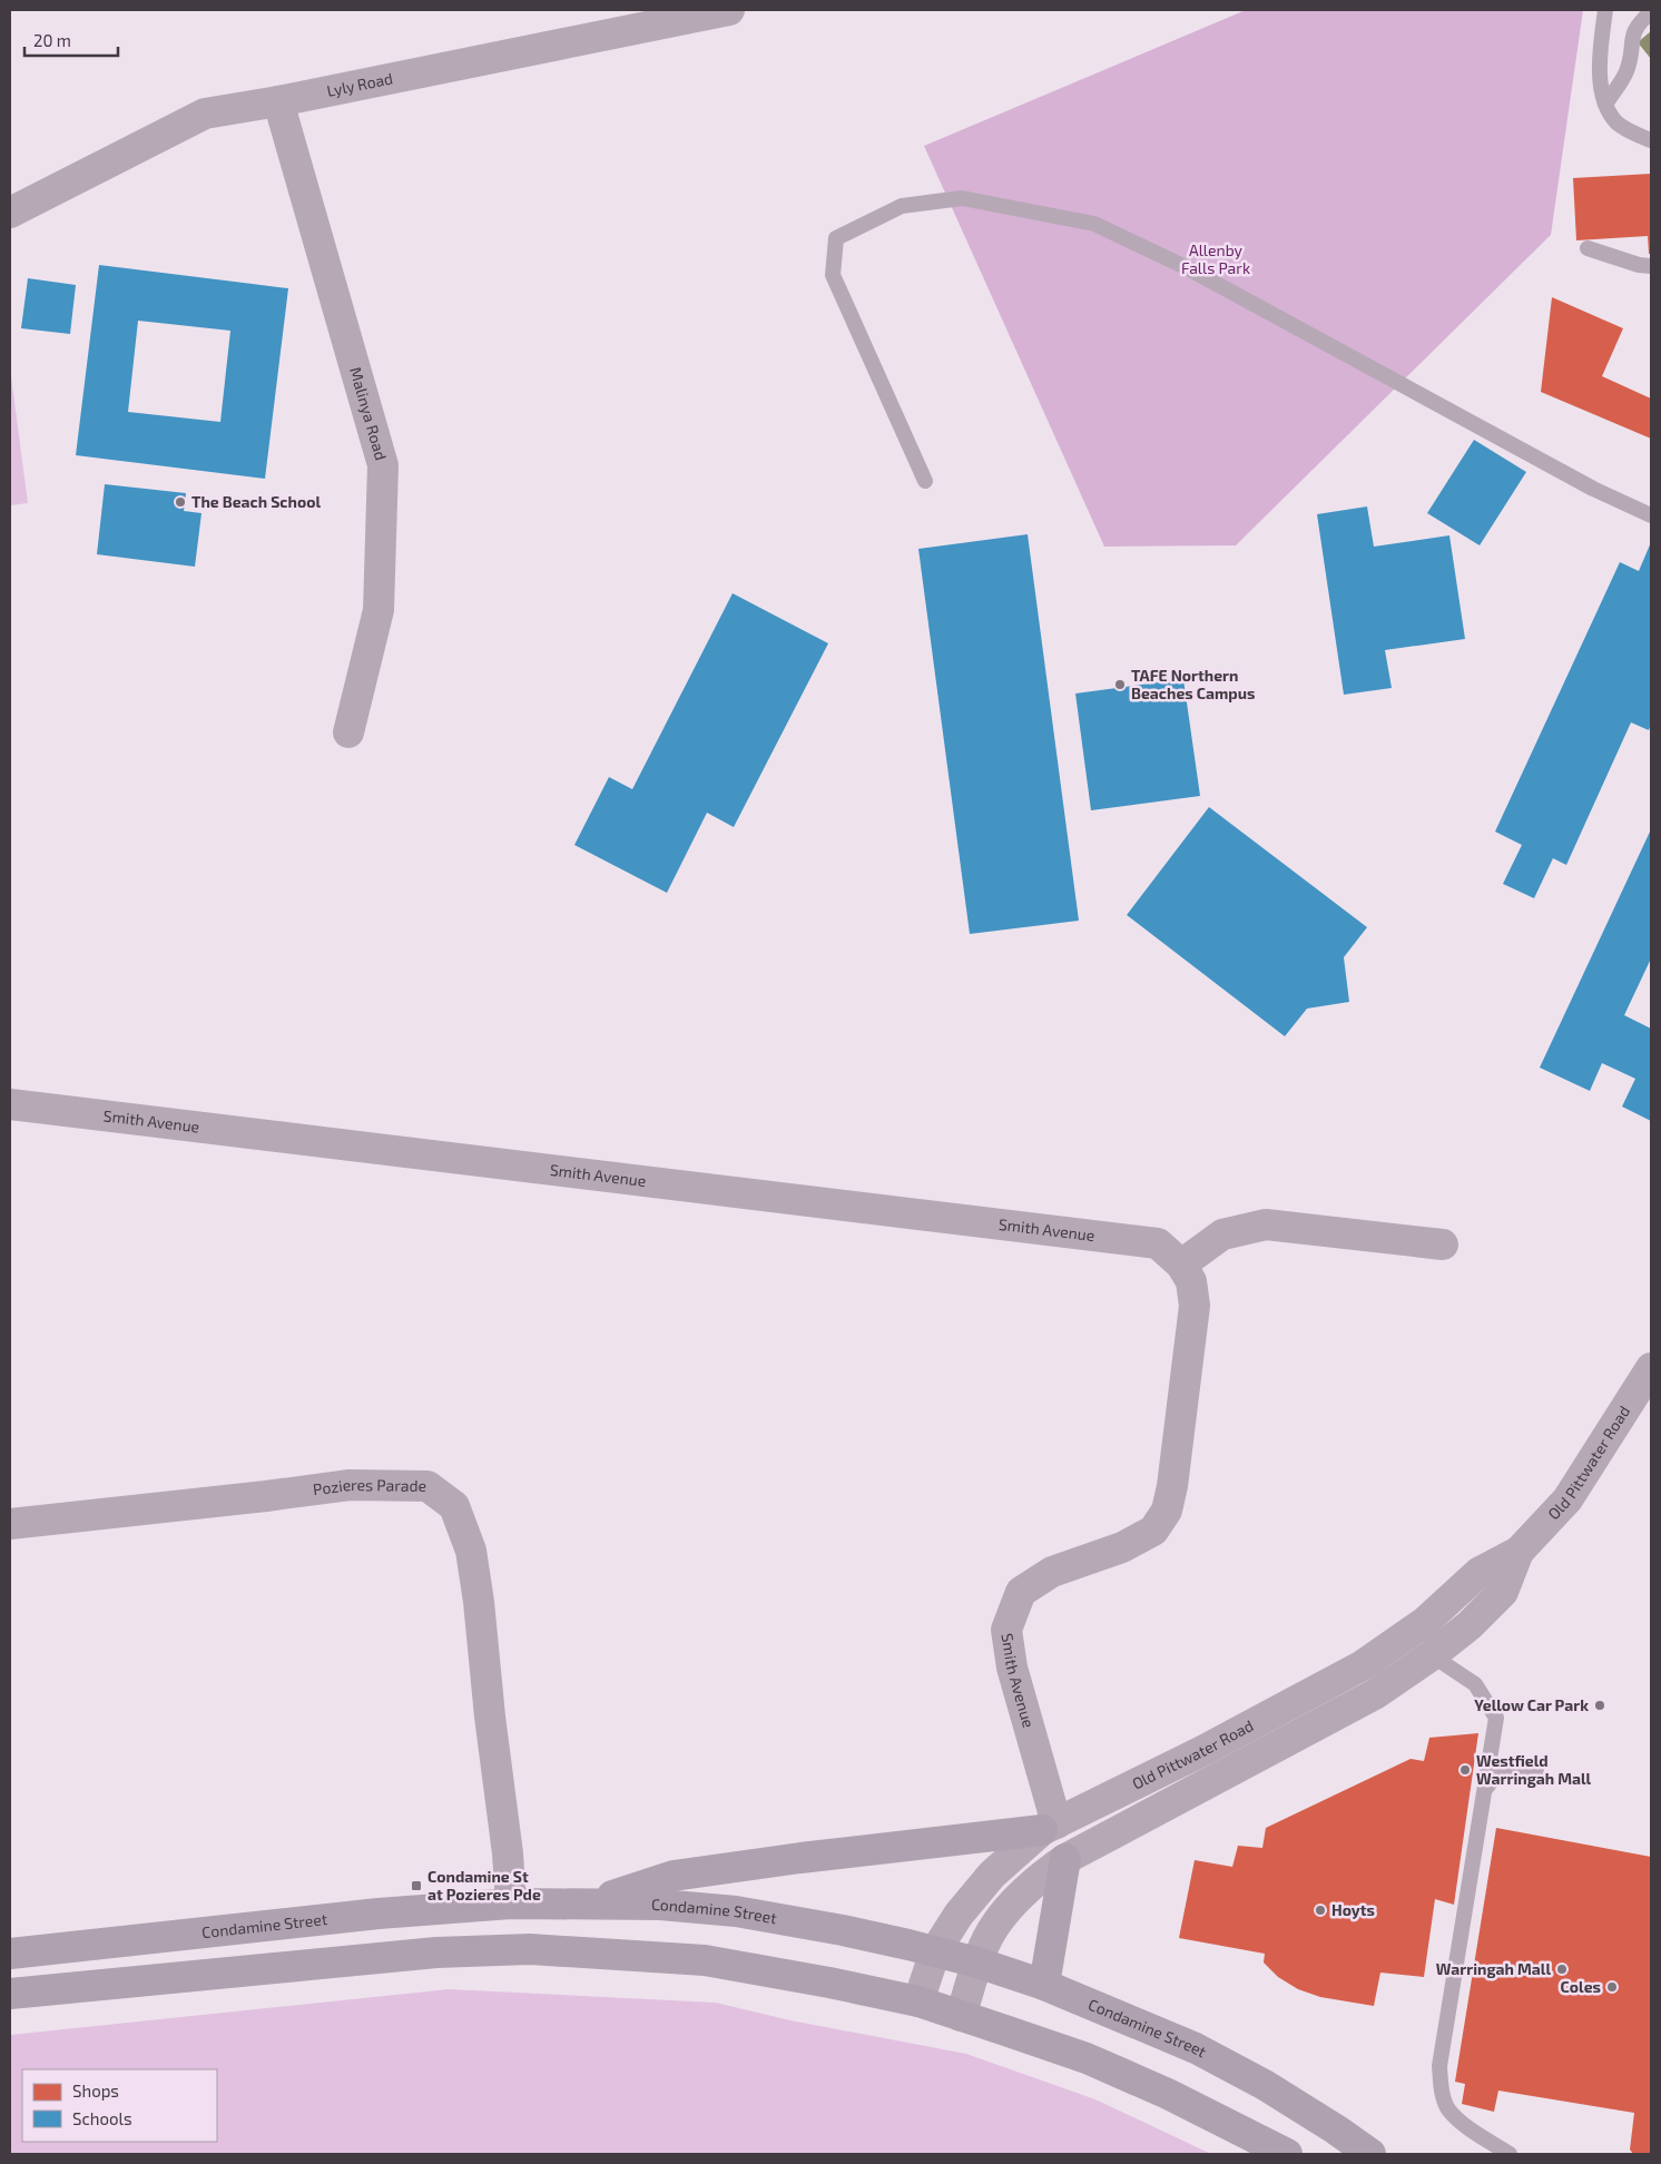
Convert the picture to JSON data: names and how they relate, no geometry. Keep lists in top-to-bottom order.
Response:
{
  "streets": {
    "highway": ["Condamine Street"],
    "street": [
      "Lyly Road",
      "Malinya Road",
      "Smith Avenue",
      "Old Pittwater Road",
      "Pozieres Parade"
    ]
  },
  "crossings": [
    ["Lyly Road", "Malinya Road"],
    ["Smith Avenue", "Old Pittwater Road"],
    ["Old Pittwater Road", "Condamine Street"],
    ["Pozieres Parade", "Condamine Street"]
  ],
  "parks": ["Allenby Falls Park"],
  "places": {
    "other": [
      "The Beach School",
      "TAFE Northern Beaches Campus",
      "Yellow Car Park",
      "Westfield Warringah Mall",
      "Hoyts",
      "Warringah Mall",
      "Coles"
    ],
    "transit": ["Condamine St at Pozieres Pde"]
  },
  "legend": ["Shops", "Schools"],
  "scale_bar": "20 m"
}
